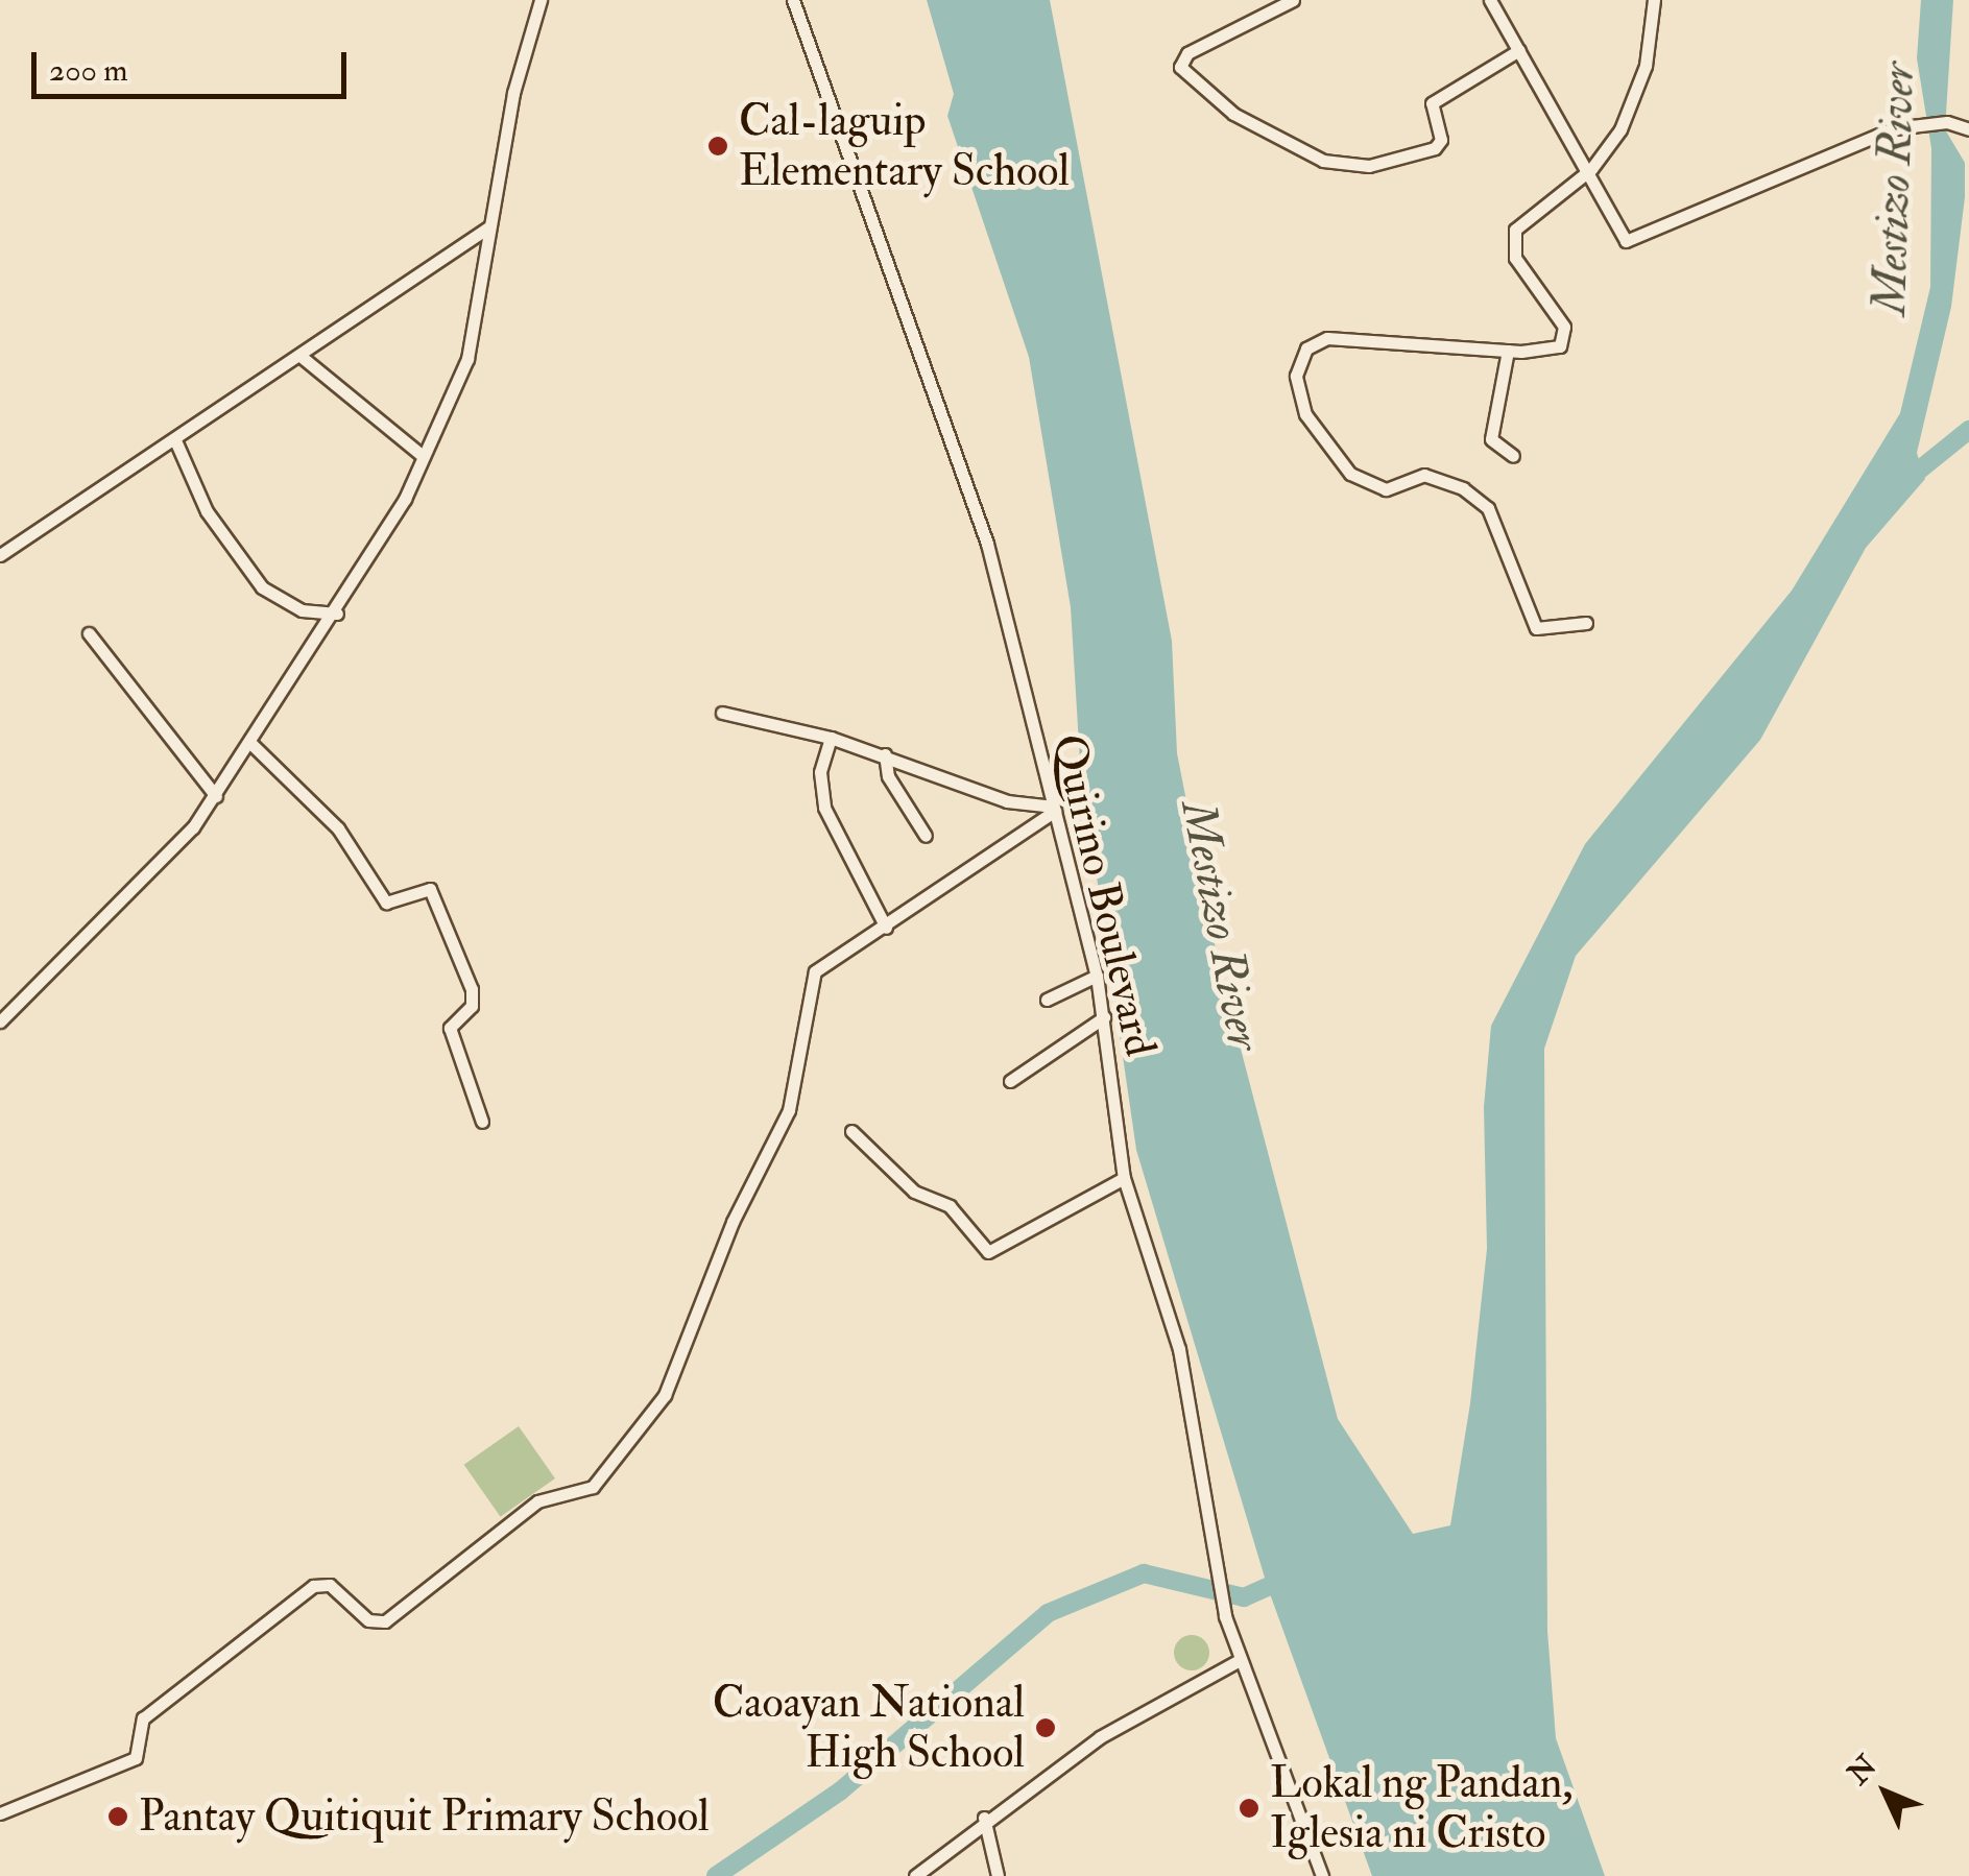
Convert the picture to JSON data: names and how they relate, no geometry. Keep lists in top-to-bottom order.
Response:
{
  "streets": {
    "street": ["Quirino Boulevard"]
  },
  "water": ["Mestizo River"],
  "places": [
    "Cal-laguip Elementary School",
    "Caoayan National High School",
    "Lokal ng Pandan, Iglesia ni Cristo",
    "Pantay Quitiquit Primary School"
  ],
  "scale_bar": "200 m",
  "north": "top left"
}
